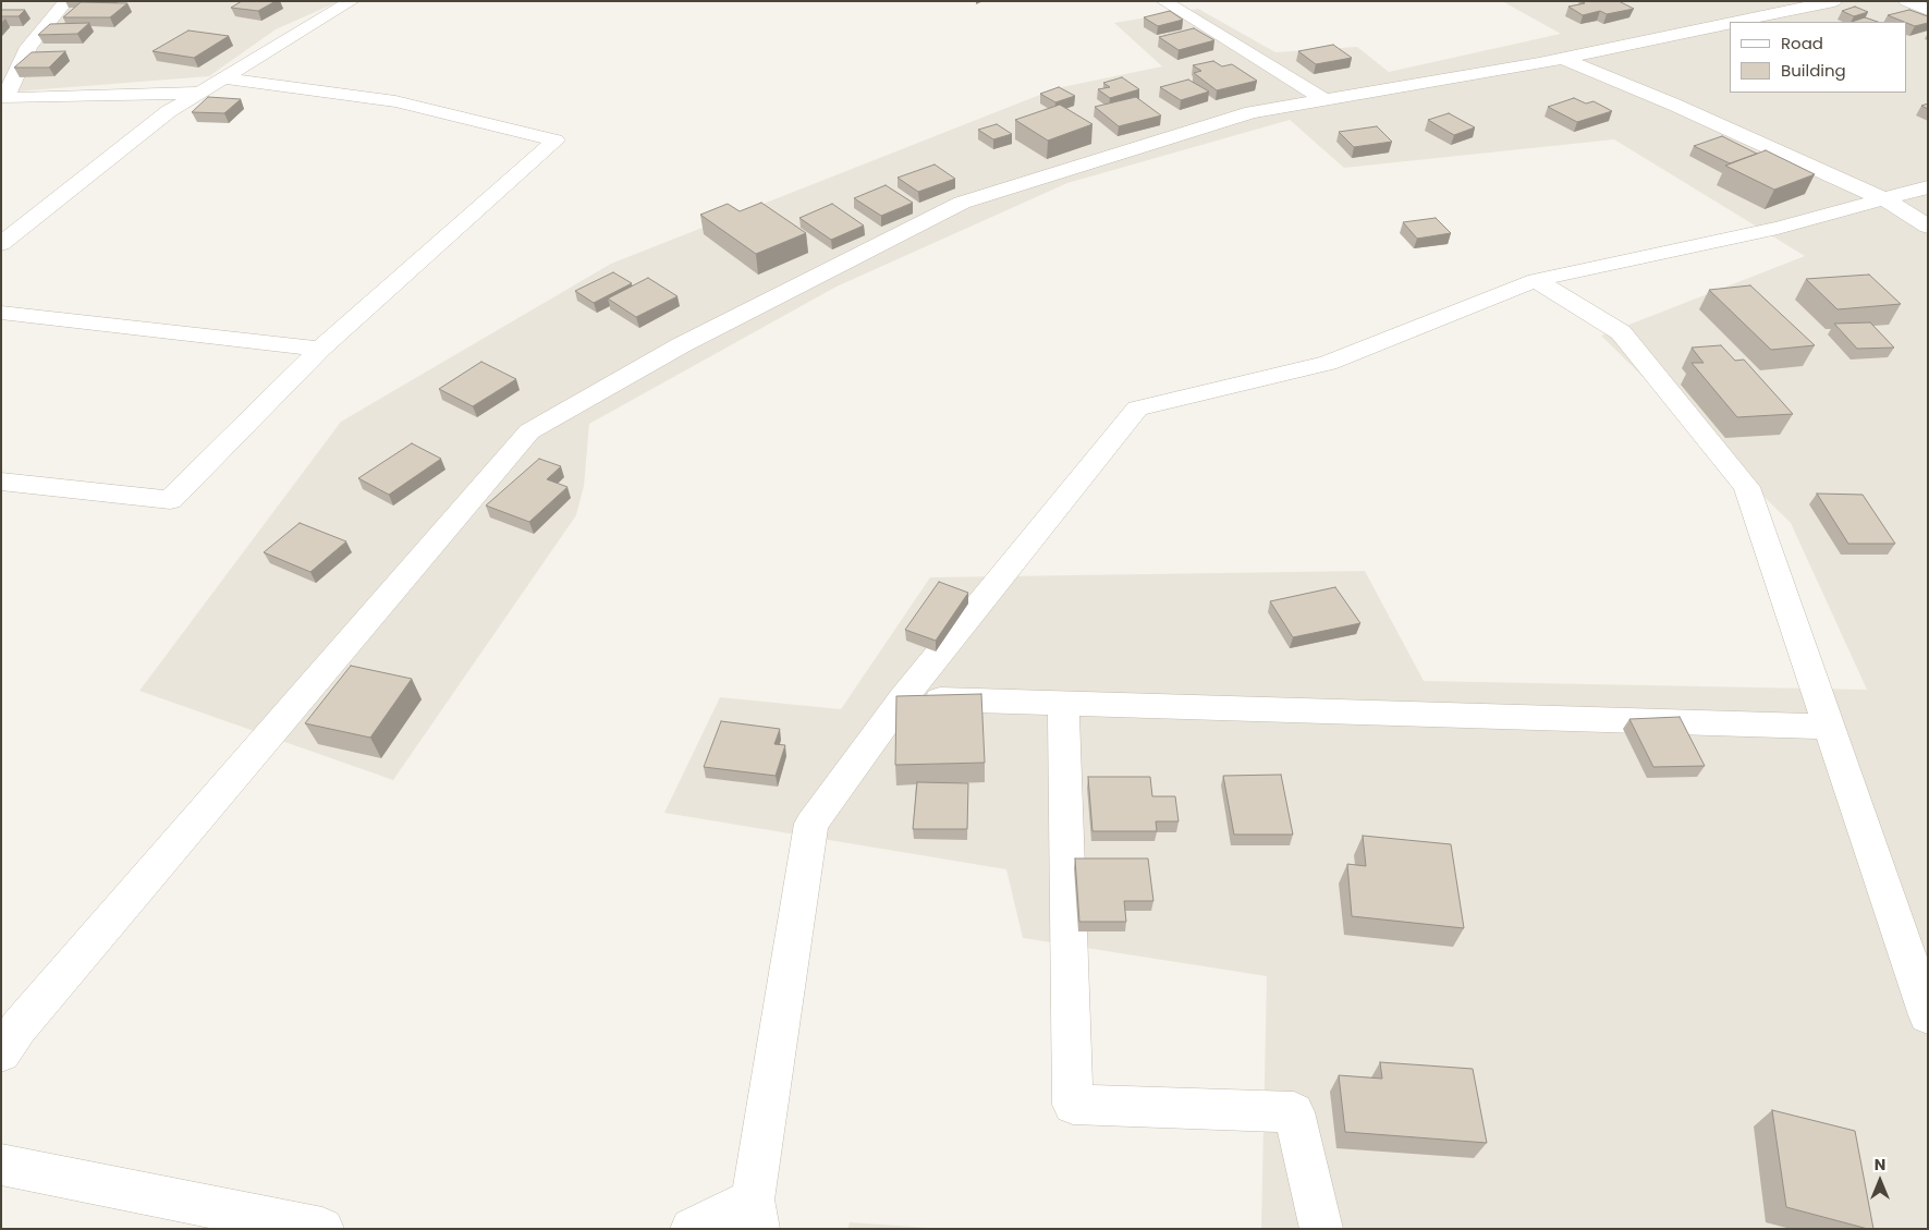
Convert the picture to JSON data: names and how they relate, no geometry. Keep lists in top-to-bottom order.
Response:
{
  "legend": ["Road", "Building"],
  "north": "top"
}
